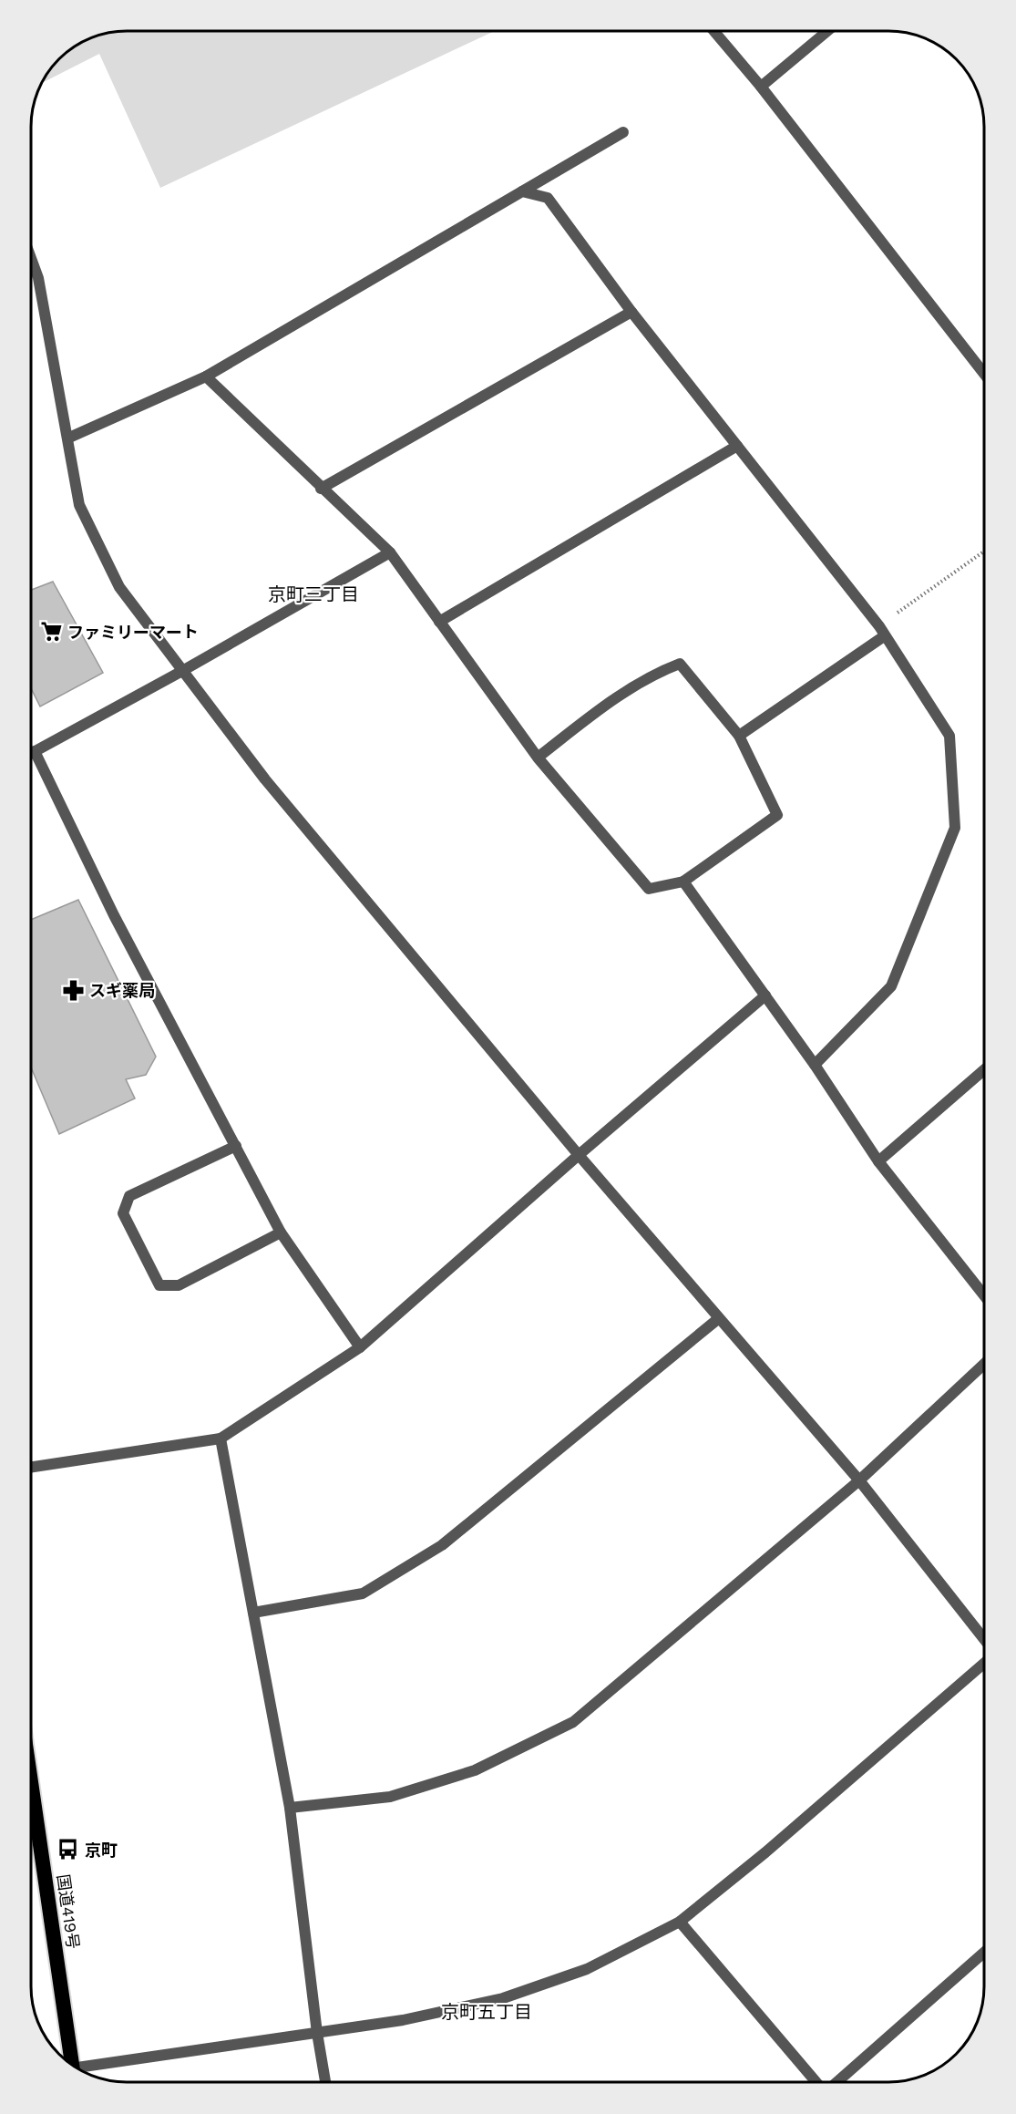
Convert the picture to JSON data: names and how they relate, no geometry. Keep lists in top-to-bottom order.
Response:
{
  "streets": {
    "highway": ["国道419号"]
  },
  "districts": ["京町三丁目", "京町五丁目"],
  "places": {
    "supermarket": ["ファミリーマート"],
    "pharmacy": ["スギ薬局"],
    "bus stop": ["京町"]
  }
}
